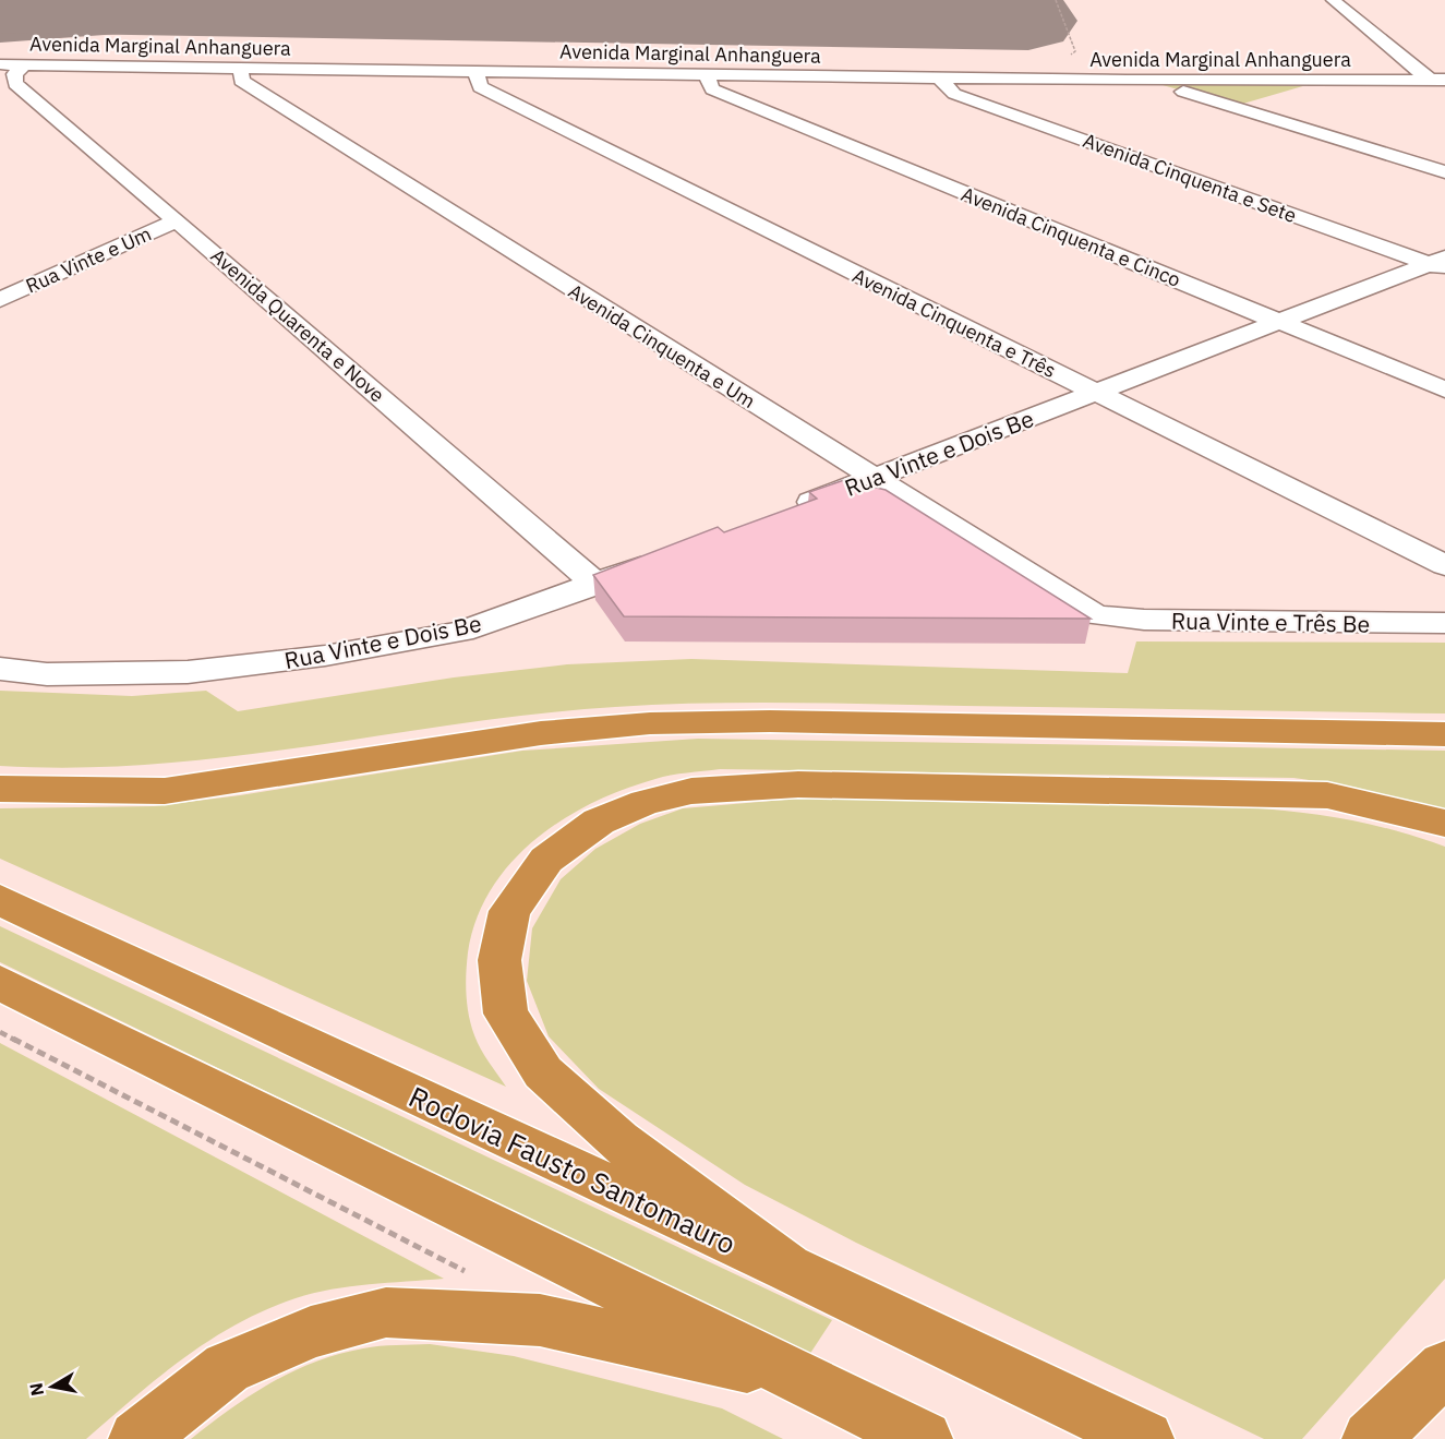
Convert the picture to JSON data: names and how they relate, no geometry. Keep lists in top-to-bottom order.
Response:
{
  "streets": {
    "highway": ["Rodovia Fausto Santomauro"],
    "street": [
      "Avenida Marginal Anhanguera",
      "Avenida Cinquenta e Sete",
      "Avenida Cinquenta e Cinco",
      "Rua Vinte e Um",
      "Avenida Cinquenta e Três",
      "Avenida Quarenta e Nove",
      "Avenida Cinquenta e Um",
      "Rua Vinte e Dois Be",
      "Rua Vinte e Três Be"
    ]
  },
  "crossings": [
    ["Avenida Marginal Anhanguera", "Avenida Cinquenta e Sete"],
    ["Avenida Marginal Anhanguera", "Avenida Cinquenta e Cinco"],
    ["Avenida Marginal Anhanguera", "Avenida Cinquenta e Três"],
    ["Avenida Marginal Anhanguera", "Avenida Quarenta e Nove"],
    ["Avenida Marginal Anhanguera", "Avenida Cinquenta e Um"],
    ["Avenida Cinquenta e Sete", "Rua Vinte e Dois Be"],
    ["Avenida Cinquenta e Cinco", "Rua Vinte e Dois Be"],
    ["Rua Vinte e Um", "Avenida Quarenta e Nove"],
    ["Avenida Cinquenta e Três", "Rua Vinte e Dois Be"],
    ["Avenida Quarenta e Nove", "Rua Vinte e Dois Be"],
    ["Avenida Cinquenta e Um", "Rua Vinte e Dois Be"],
    ["Avenida Cinquenta e Um", "Rua Vinte e Três Be"]
  ],
  "north": "left"
}
